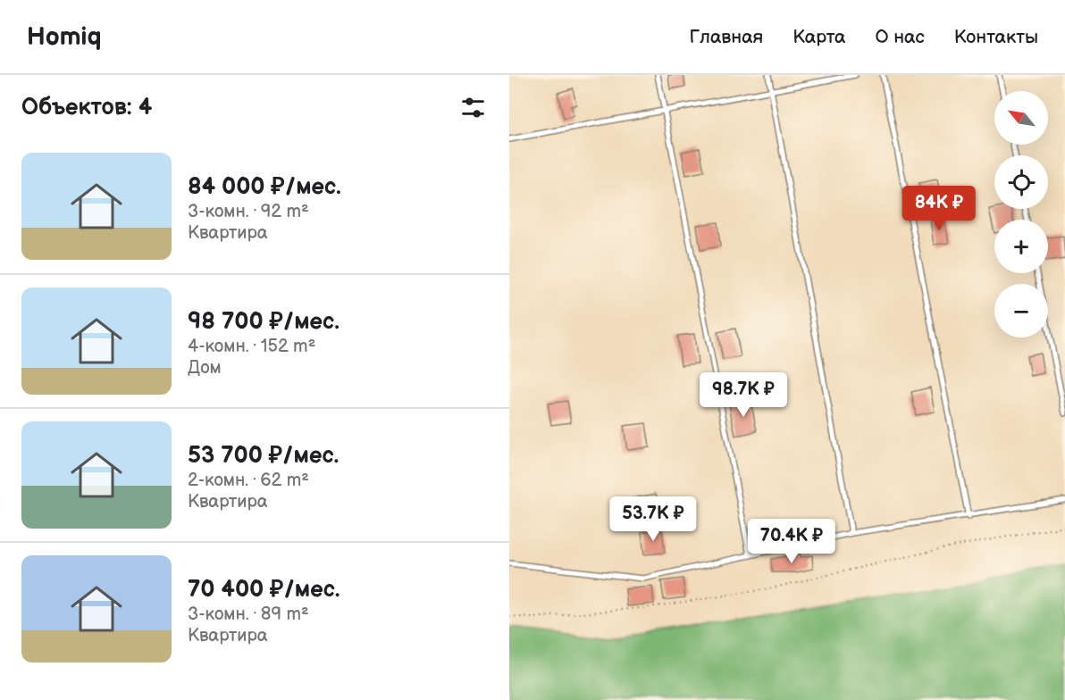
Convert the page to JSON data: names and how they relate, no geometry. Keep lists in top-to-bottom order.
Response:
{
  "north": "top left",
  "page": {
    "header": "Homiq",
    "nav": [
      "Главная",
      "Карта",
      "О нас",
      "Контакты"
    ],
    "heading": "Объектов: 4",
    "map_buttons": ["+", "−"],
    "list": [
      {
        "name": "84 000 ₽/мес.",
        "note": "3-комн. · 92 m² · Квартира"
      },
      {
        "name": "98 700 ₽/мес.",
        "note": "4-комн. · 152 m² · Дом"
      },
      {
        "name": "53 700 ₽/мес.",
        "note": "2-комн. · 62 m² · Квартира"
      },
      {
        "name": "70 400 ₽/мес.",
        "note": "3-комн. · 89 m² · Квартира"
      }
    ],
    "price": [
      "84K ₽",
      "98.7K ₽",
      "53.7K ₽",
      "70.4K ₽"
    ]
  }
}
